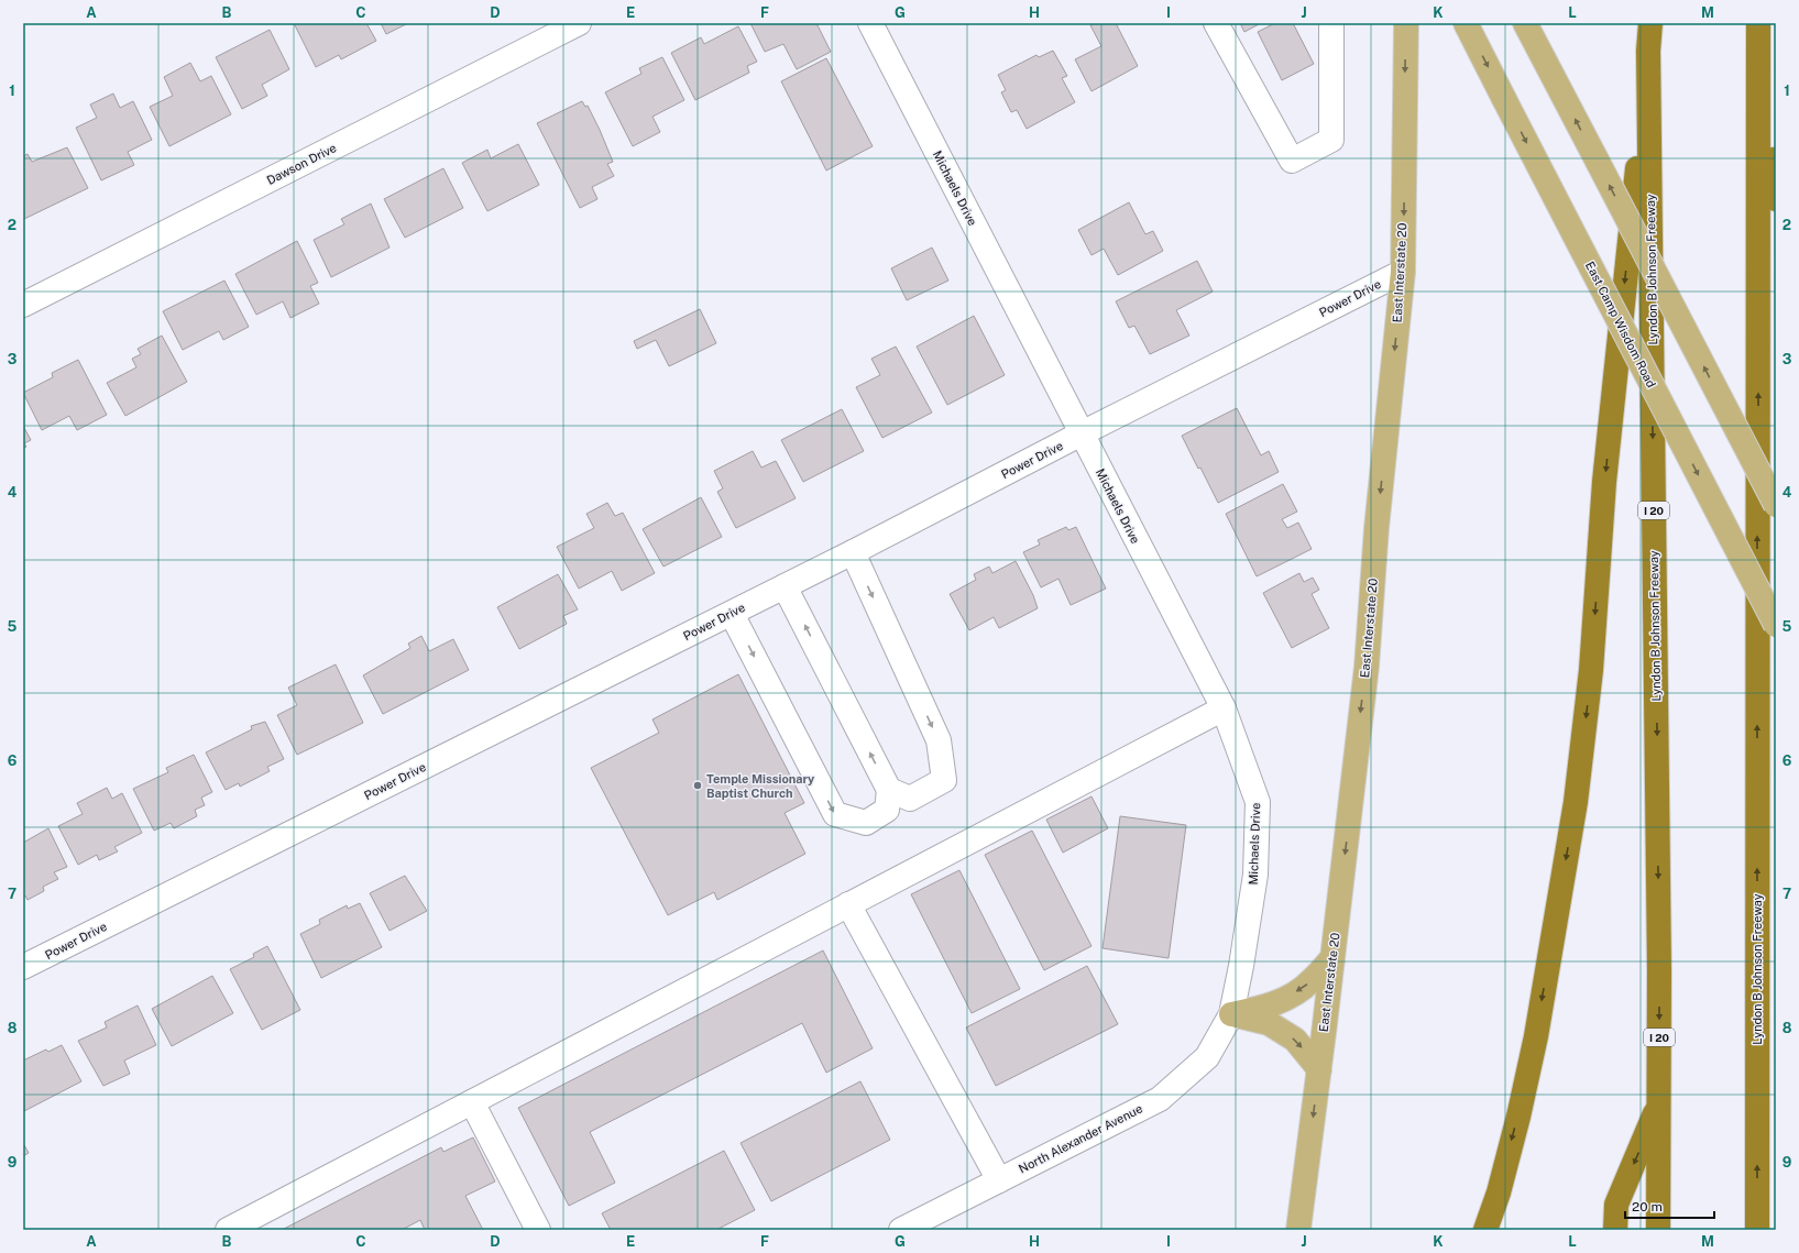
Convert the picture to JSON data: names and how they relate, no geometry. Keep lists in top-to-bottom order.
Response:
{
  "streets": {
    "highway": ["Lyndon B Johnson Freeway", "I 20"],
    "main road": ["East Interstate 20", "East Camp Wisdom Road"],
    "street": [
      "Dawson Drive",
      "Michaels Drive",
      "Power Drive",
      "North Alexander Avenue"
    ]
  },
  "crossings": [
    ["Michaels Drive", "Power Drive"],
    ["Michaels Drive", "North Alexander Avenue"],
    ["East Interstate 20", "Power Drive"]
  ],
  "one_way": ["East Interstate 20"],
  "places": ["Temple Missionary Baptist Church"],
  "scale_bar": "20 m",
  "grid": {
    "columns": [
      "A",
      "B",
      "C",
      "D",
      "E",
      "F",
      "G",
      "H",
      "I",
      "J",
      "K",
      "L",
      "M"
    ],
    "rows": [
      "1",
      "2",
      "3",
      "4",
      "5",
      "6",
      "7",
      "8",
      "9"
    ]
  }
}
